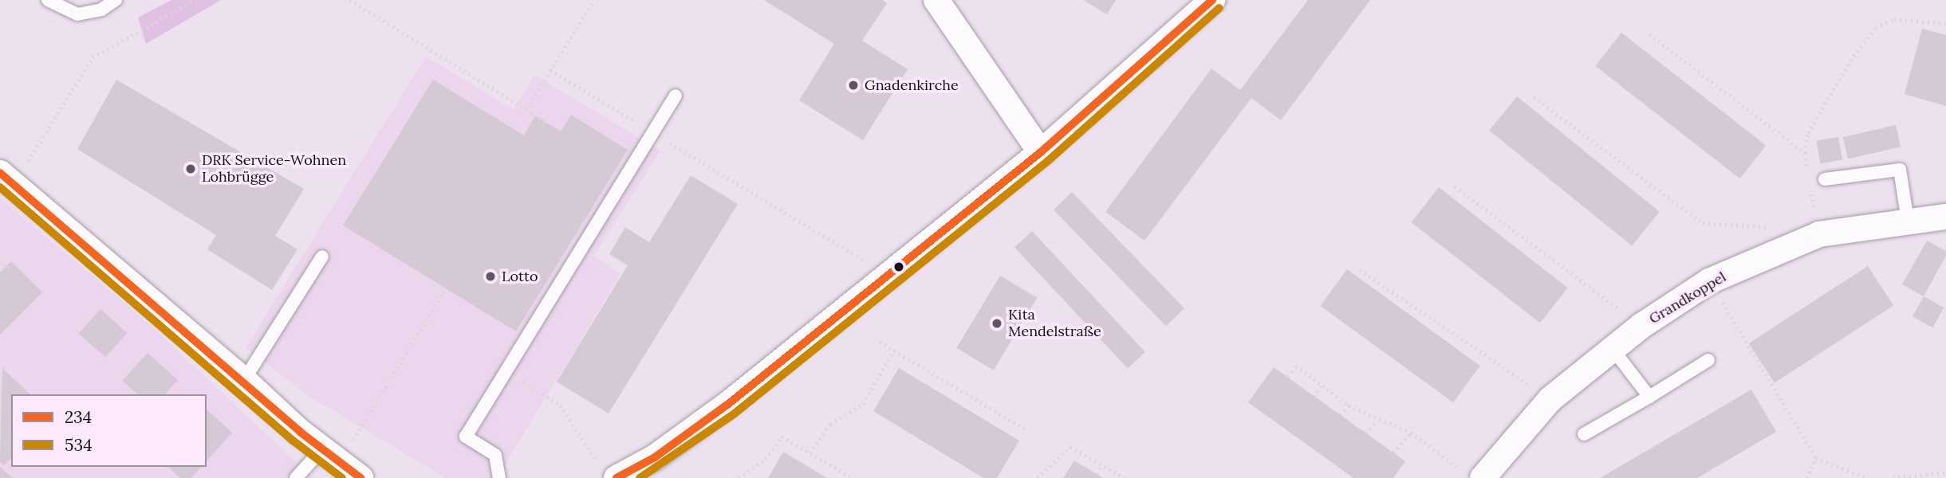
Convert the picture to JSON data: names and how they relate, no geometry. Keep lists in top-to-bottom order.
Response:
{
  "streets": {
    "street": ["Grandkoppel"]
  },
  "places": [
    "Gnadenkirche",
    "DRK Service-Wohnen Lohbrügge",
    "Lotto",
    "Kita Mendelstraße"
  ],
  "lines": ["transit line 234", "transit line 534"],
  "legend": ["234", "534"]
}
